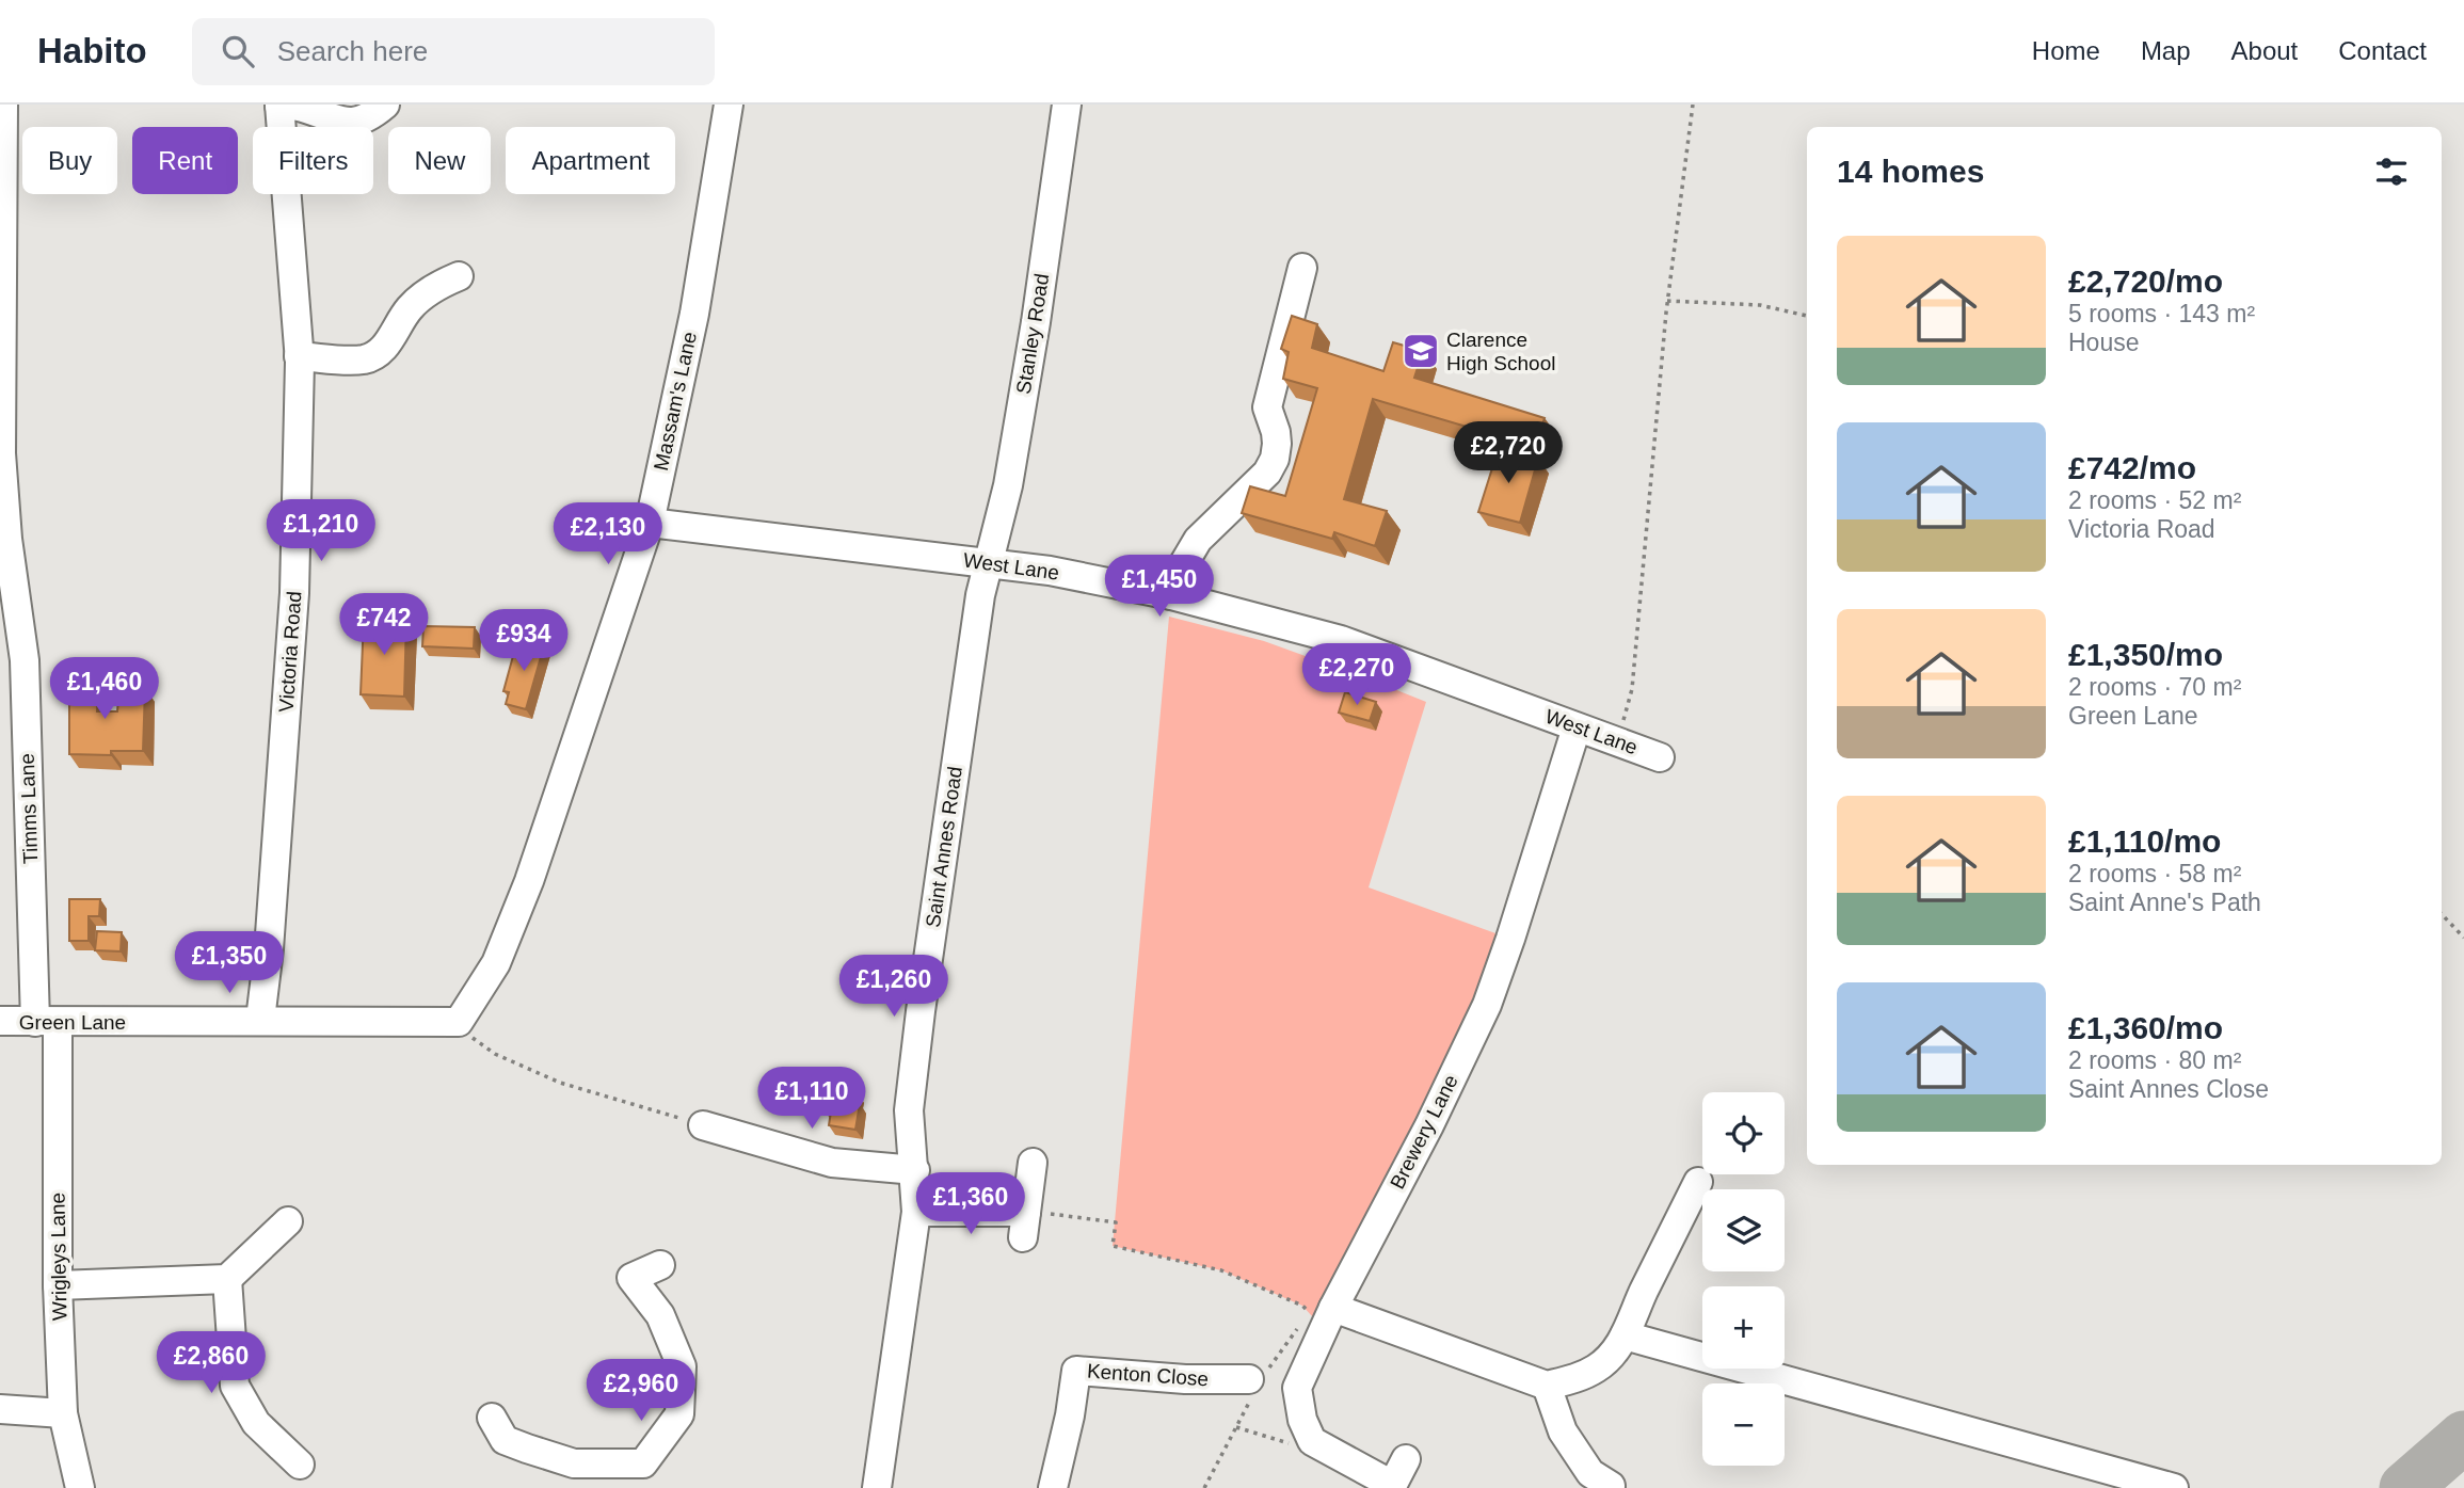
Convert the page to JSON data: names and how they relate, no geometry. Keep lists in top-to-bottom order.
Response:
{
  "streets": {
    "street": [
      "Stanley Road",
      "Massam's Lane",
      "West Lane",
      "Victoria Road",
      "Timms Lane",
      "Saint Annes Road",
      "Green Lane",
      "Brewery Lane",
      "Wrigleys Lane",
      "Kenton Close"
    ]
  },
  "crossings": [
    ["Stanley Road", "West Lane"],
    ["Stanley Road", "Saint Annes Road"],
    ["Massam's Lane", "West Lane"],
    ["Massam's Lane", "Green Lane"],
    ["West Lane", "Saint Annes Road"],
    ["West Lane", "Brewery Lane"],
    ["Victoria Road", "Green Lane"],
    ["Timms Lane", "Green Lane"],
    ["Timms Lane", "Wrigleys Lane"],
    ["Green Lane", "Wrigleys Lane"]
  ],
  "places": {
    "school or university": ["Clarence High School"]
  },
  "page": {
    "header": "Habito",
    "search": "Search here",
    "nav": [
      "Home",
      "Map",
      "About",
      "Contact"
    ],
    "chip": [
      "Buy",
      "Rent",
      "Filters",
      "New",
      "Apartment"
    ],
    "heading": "14 homes",
    "list": [
      {
        "name": "£2,720/mo",
        "note": "5 rooms · 143 m² · House"
      },
      {
        "name": "£742/mo",
        "note": "2 rooms · 52 m² · Victoria Road"
      },
      {
        "name": "£1,350/mo",
        "note": "2 rooms · 70 m² · Green Lane"
      },
      {
        "name": "£1,110/mo",
        "note": "2 rooms · 58 m² · Saint Anne's Path"
      },
      {
        "name": "£1,360/mo",
        "note": "2 rooms · 80 m² · Saint Annes Close"
      }
    ],
    "price": [
      "£2,720",
      "£1,210",
      "£2,130",
      "£1,450",
      "£742",
      "£934",
      "£2,270",
      "£1,460",
      "£1,350",
      "£1,260",
      "£1,110",
      "£1,360",
      "£2,860",
      "£2,960"
    ],
    "map_buttons": ["+", "−"]
  }
}
